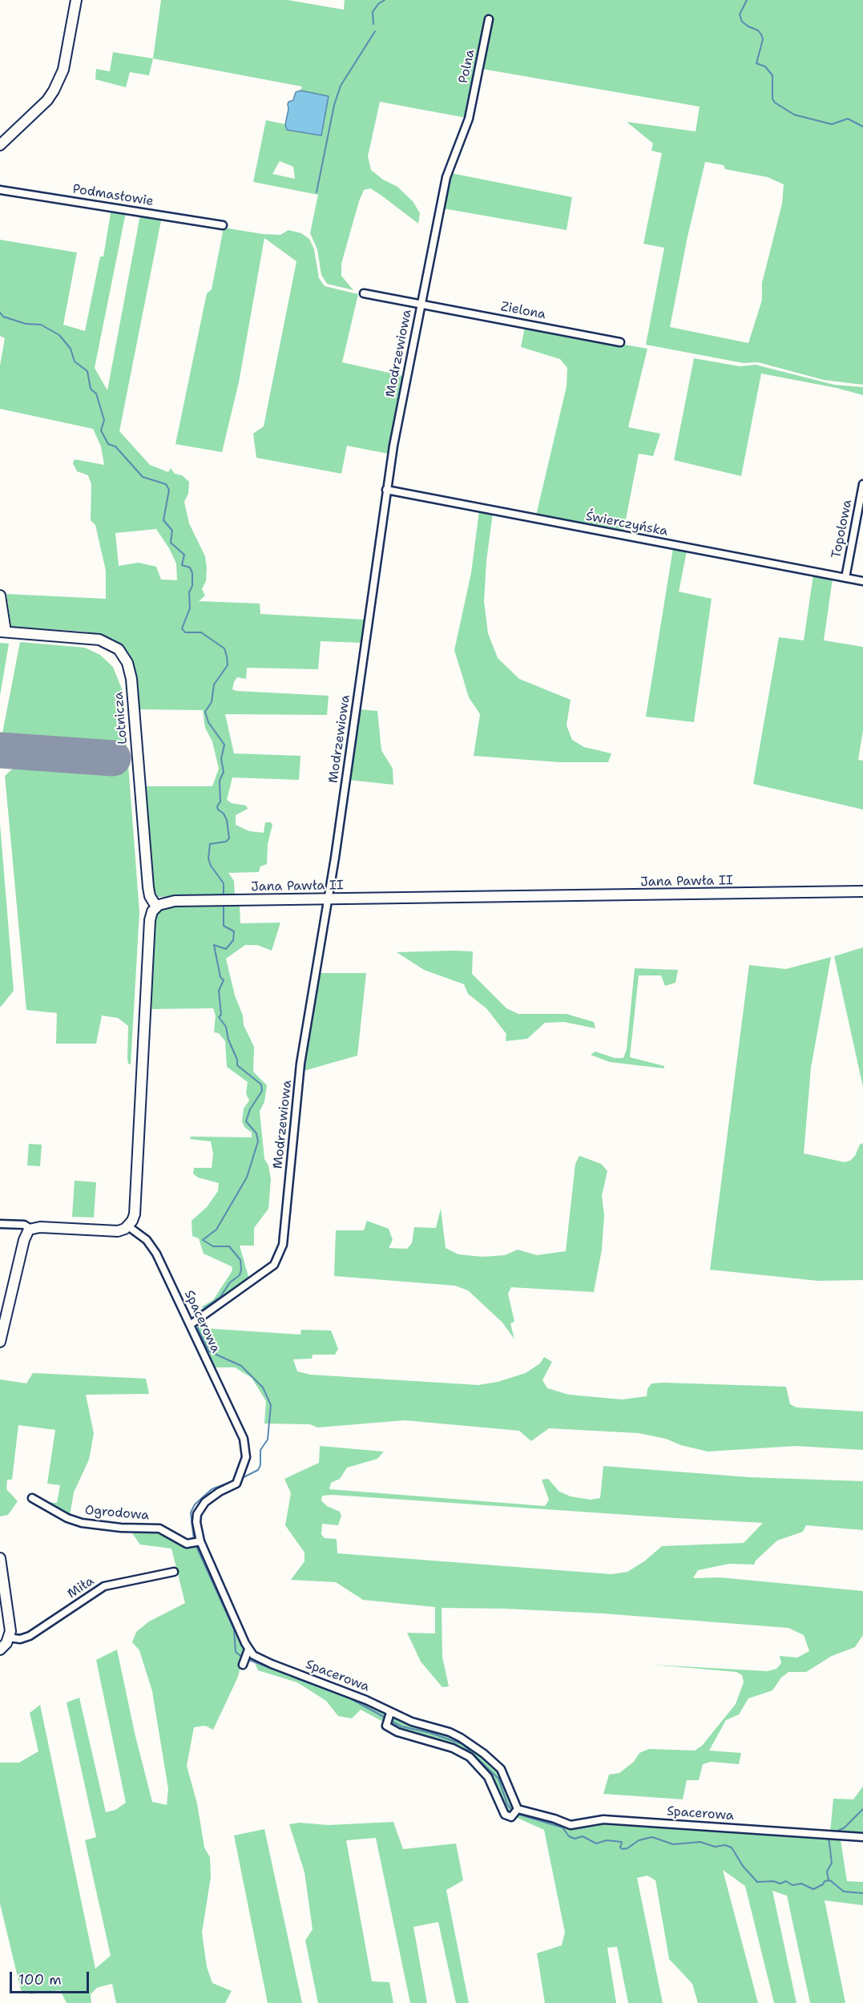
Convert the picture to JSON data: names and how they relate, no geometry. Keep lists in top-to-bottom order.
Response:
{
  "streets": {
    "main road": ["Lotnicza", "Jana Pawła II"],
    "street": [
      "Polna",
      "Podmasłowie",
      "Zielona",
      "Modrzewiowa",
      "Świerczyńska",
      "Topolowa",
      "Spacerowa",
      "Ogrodowa",
      "Miła"
    ]
  },
  "crossings": [
    ["Polna", "Modrzewiowa"],
    ["Zielona", "Modrzewiowa"],
    ["Modrzewiowa", "Świerczyńska"],
    ["Modrzewiowa", "Jana Pawła II"],
    ["Modrzewiowa", "Spacerowa"],
    ["Świerczyńska", "Topolowa"],
    ["Lotnicza", "Jana Pawła II"],
    ["Spacerowa", "Ogrodowa"]
  ],
  "scale_bar": "100 m"
}
